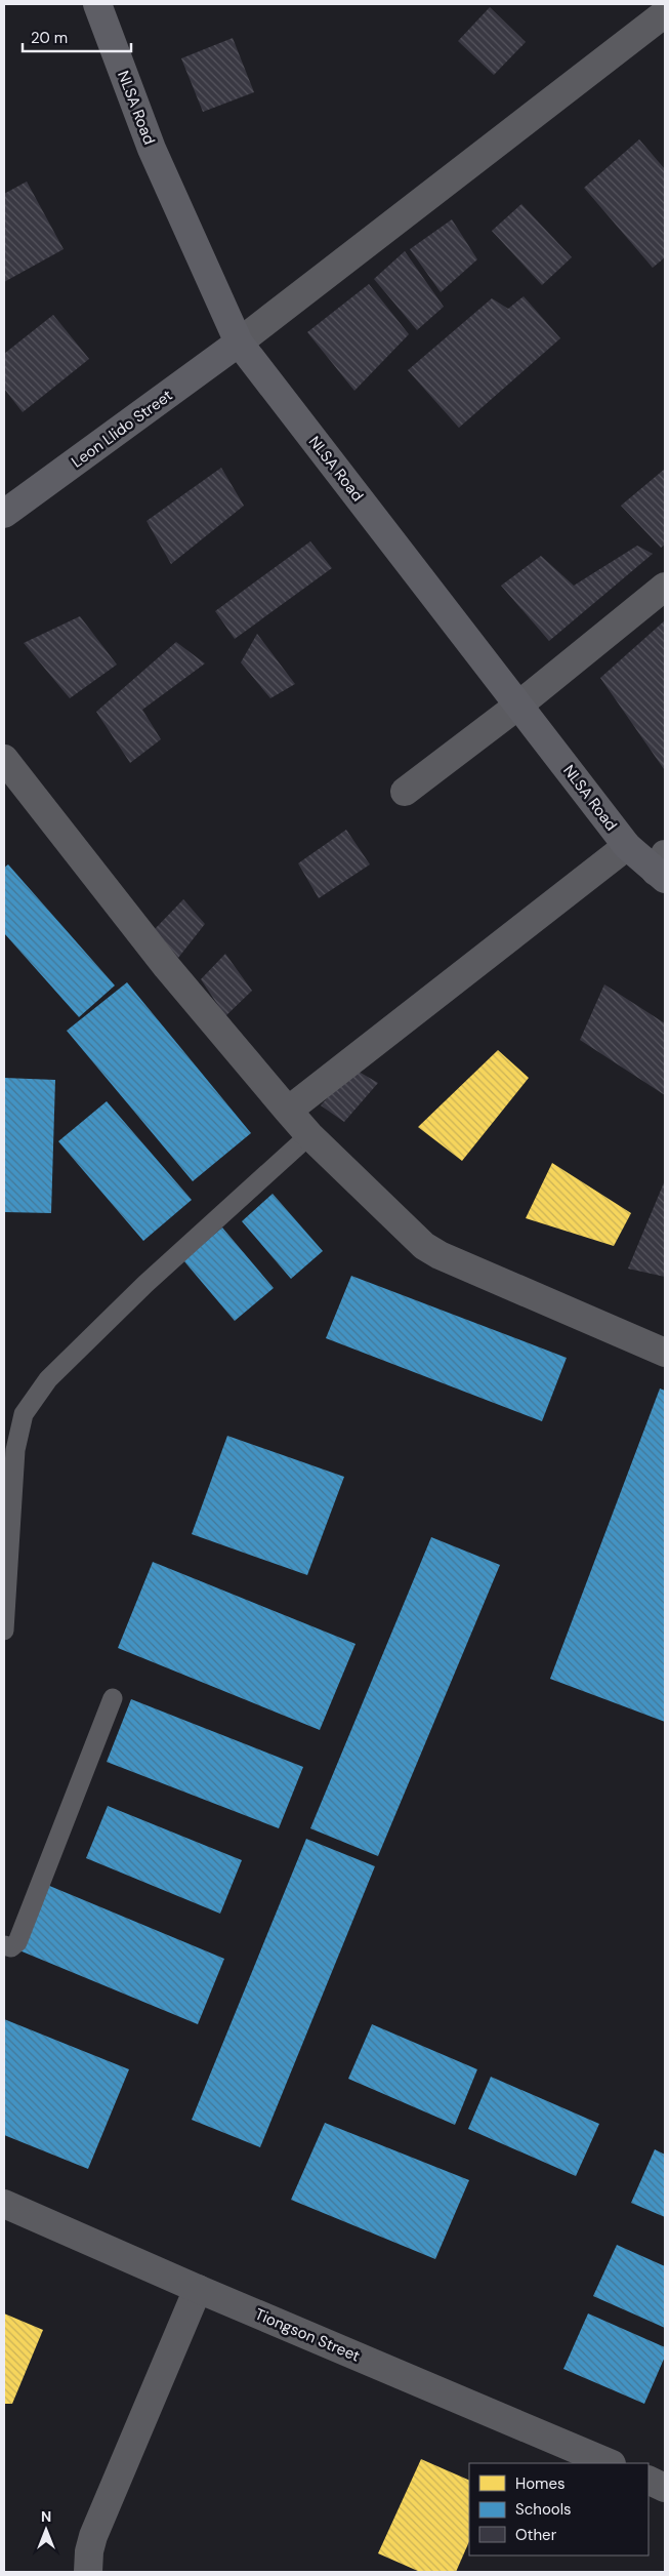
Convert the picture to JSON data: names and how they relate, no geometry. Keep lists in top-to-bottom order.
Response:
{
  "streets": {
    "main road": ["NLSA Road", "Leon Llido Street"],
    "street": ["Tiongson Street"]
  },
  "crossings": [
    ["NLSA Road", "Leon Llido Street"]
  ],
  "legend": ["Homes", "Schools", "Other"],
  "scale_bar": "20 m",
  "north": "top"
}
